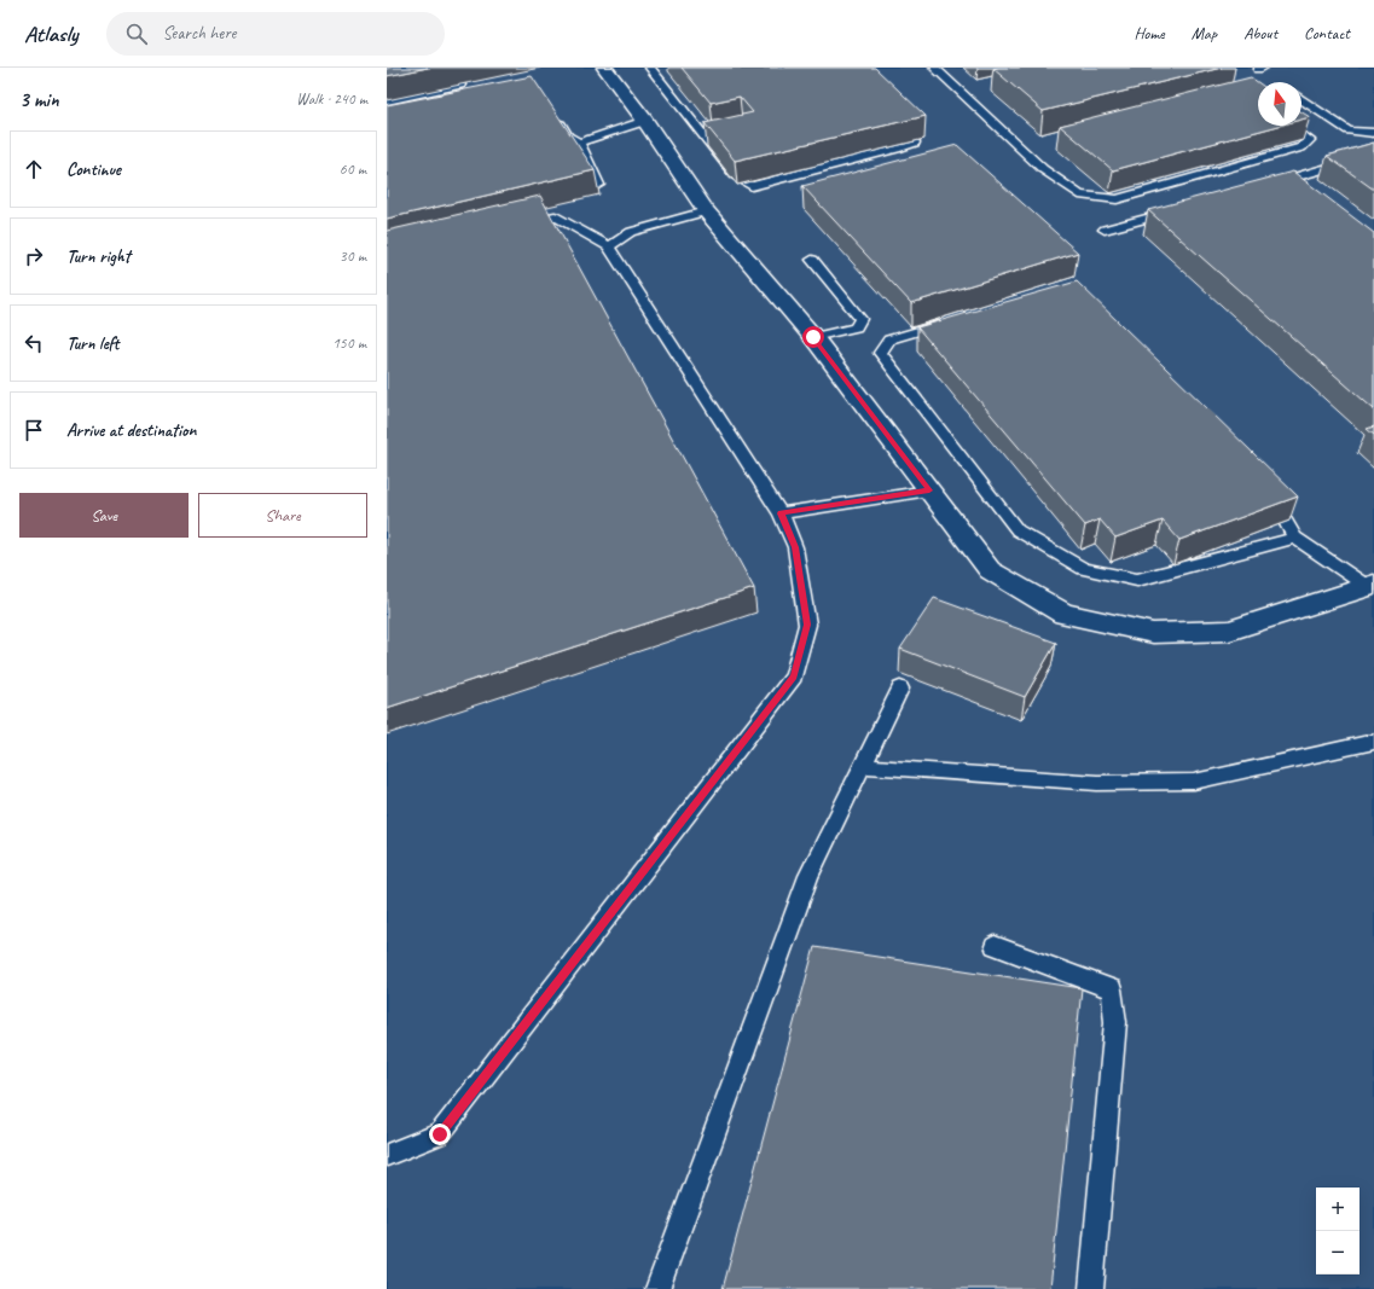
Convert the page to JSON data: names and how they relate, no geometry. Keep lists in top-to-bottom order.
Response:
{
  "north": "top",
  "page": {
    "header": "Atlasly",
    "search": "Search here",
    "nav": [
      "Home",
      "Map",
      "About",
      "Contact"
    ],
    "heading": ["3 min", "Walk · 240 m"],
    "list": [
      ["Continue", "60 m"],
      ["Turn right", "30 m"],
      ["Turn left", "150 m"],
      "Arrive at destination"
    ],
    "buttons": ["Save", "Share"],
    "map_buttons": ["+", "−"]
  }
}
